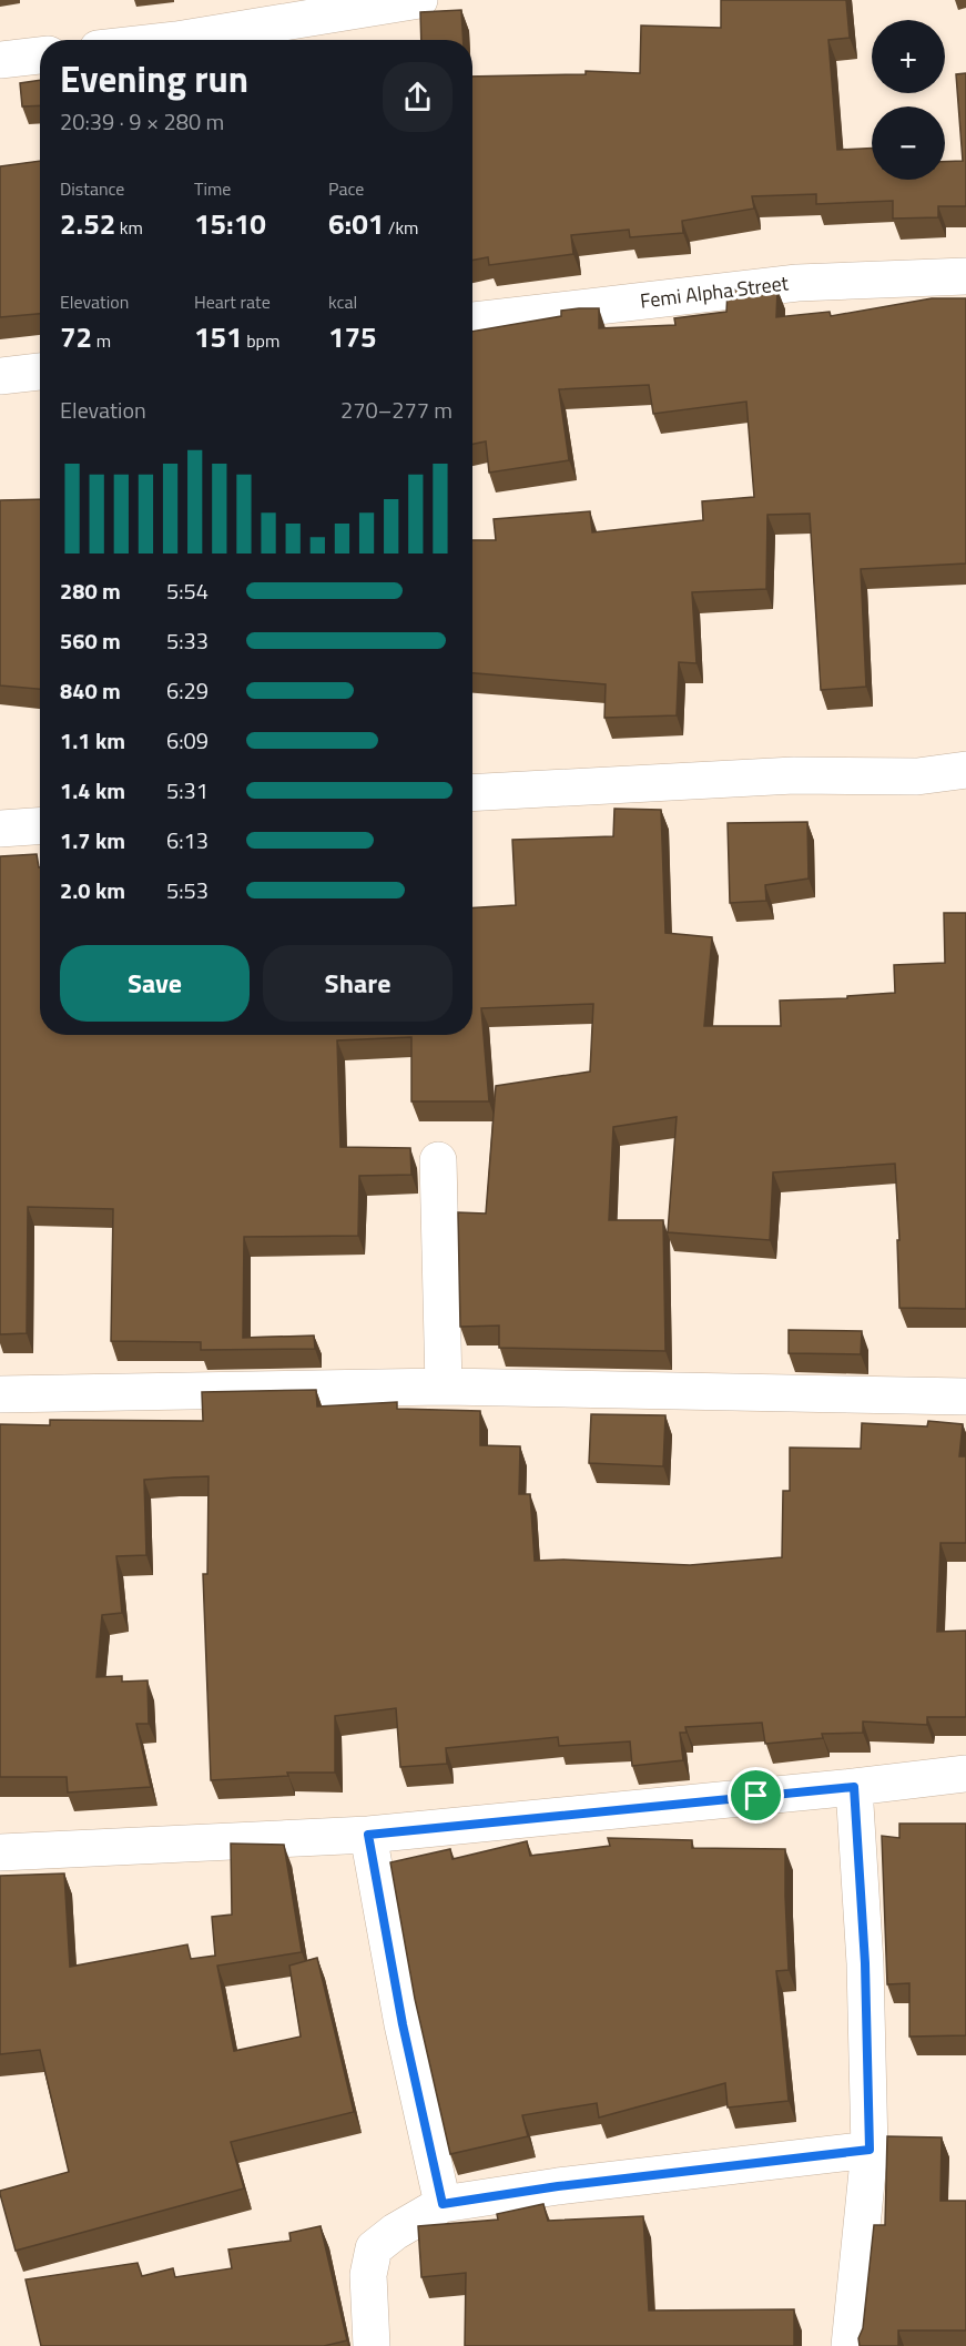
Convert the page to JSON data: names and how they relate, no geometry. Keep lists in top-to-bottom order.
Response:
{
  "streets": {
    "street": ["Femi Alpha Street"]
  },
  "page": {
    "map_buttons": ["+", "−"],
    "heading": ["Evening run", "20:39 · 9 × 280 m"],
    "stats": [
      ["Distance", "2.52 km"],
      ["Time", "15:10"],
      ["Pace", "6:01 /km"],
      ["Elevation", "72 m"],
      ["Heart rate", "151 bpm"],
      ["kcal", "175"]
    ],
    "chart": ["Elevation", "270–277 m"],
    "list": [
      {
        "name": "280 m",
        "note": "5:54"
      },
      {
        "name": "560 m",
        "note": "5:33"
      },
      {
        "name": "840 m",
        "note": "6:29"
      },
      {
        "name": "1.1 km",
        "note": "6:09"
      },
      {
        "name": "1.4 km",
        "note": "5:31"
      },
      {
        "name": "1.7 km",
        "note": "6:13"
      },
      {
        "name": "2.0 km",
        "note": "5:53"
      }
    ],
    "buttons": ["Save", "Share"]
  }
}
